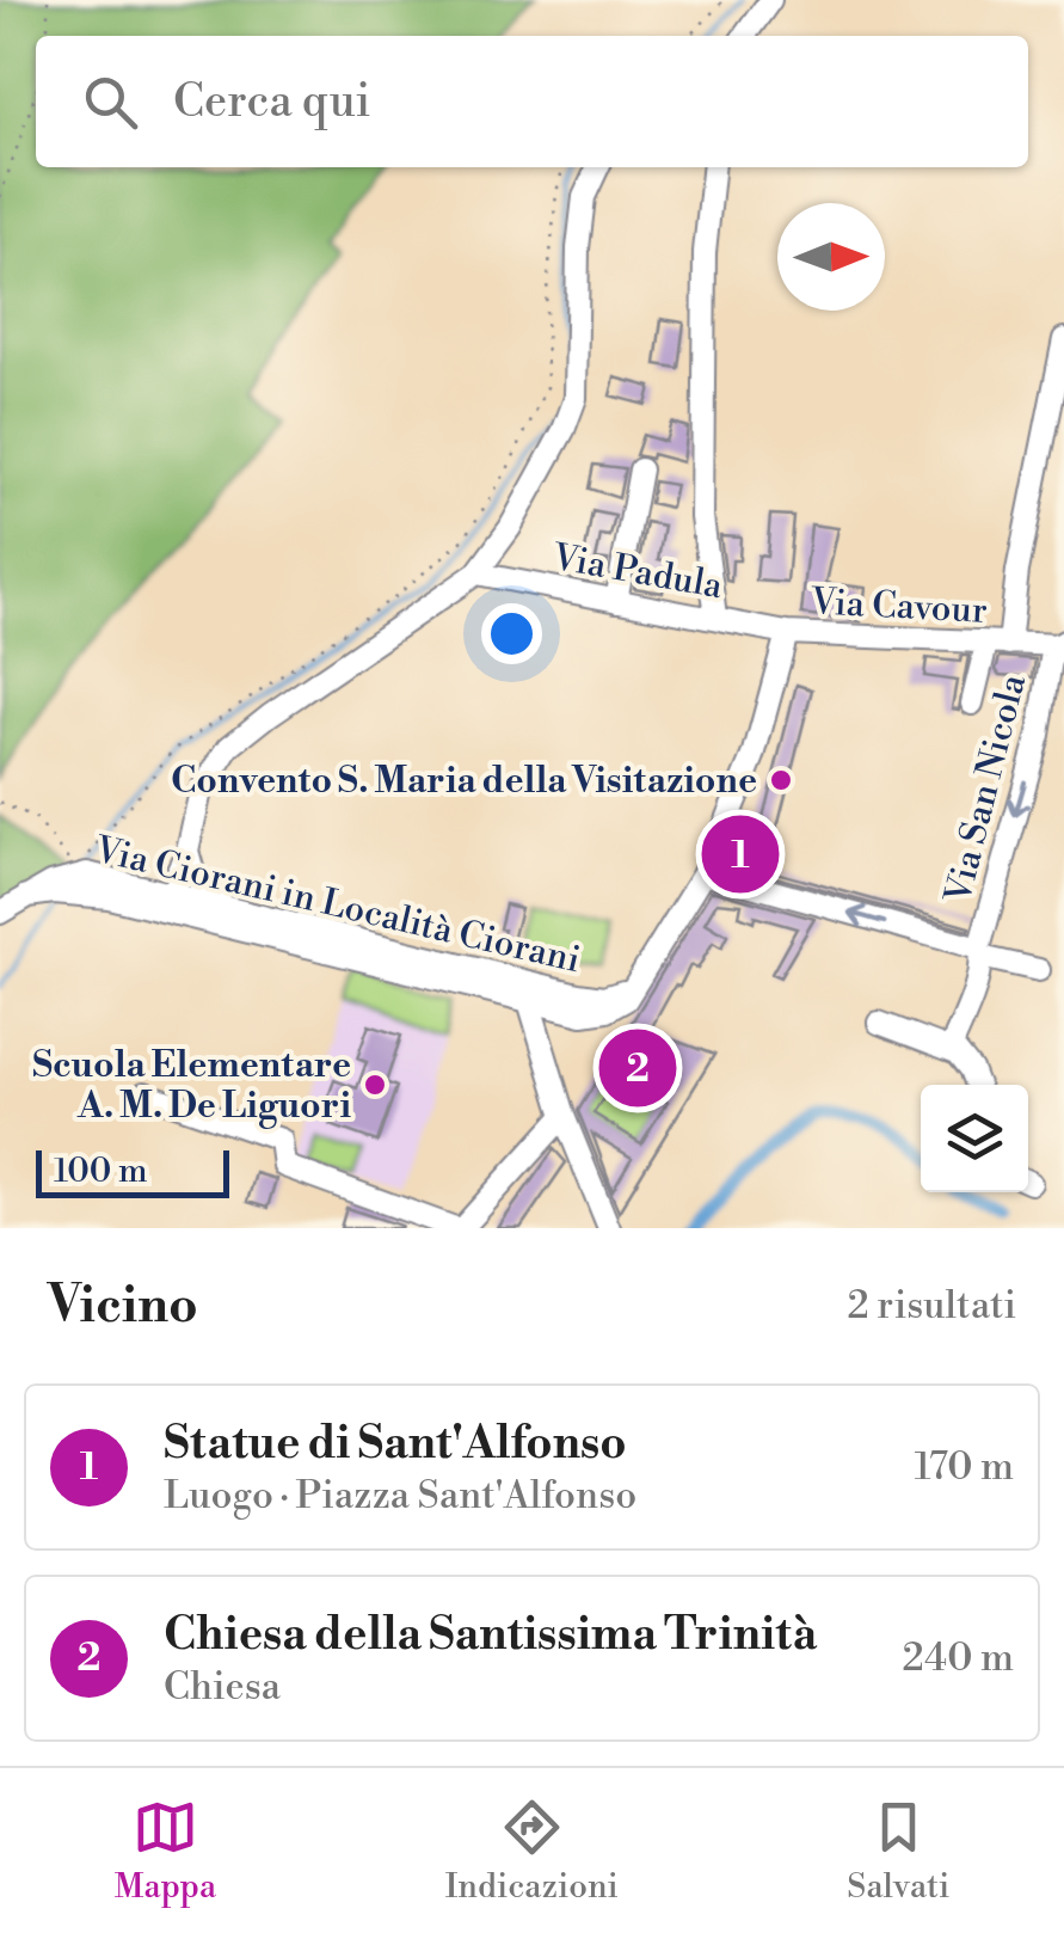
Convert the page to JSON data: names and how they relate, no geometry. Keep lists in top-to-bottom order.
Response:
{
  "streets": {
    "street": [
      "Via Padula",
      "Via Cavour",
      "Via San Nicola",
      "Via Ciorani in Località Ciorani"
    ]
  },
  "crossings": [
    ["Via Padula", "Via Cavour"],
    ["Via Cavour", "Via San Nicola"]
  ],
  "one_way": ["Via San Nicola"],
  "places": ["Convento S. Maria della Visitazione", "Scuola Elementare A. M. De Liguori"],
  "scale_bar": "100 m",
  "north": "right",
  "page": {
    "search": "Cerca qui",
    "pins": ["1", "2"],
    "scale": "100 m",
    "heading": ["Vicino", "2 risultati"],
    "list": [
      {
        "mark": "1",
        "name": "Statue di Sant'Alfonso",
        "note": "Luogo · Piazza Sant'Alfonso",
        "value": "170 m"
      },
      {
        "mark": "2",
        "name": "Chiesa della Santissima Trinità",
        "note": "Chiesa",
        "value": "240 m"
      }
    ],
    "nav": ["Mappa", "Indicazioni", "Salvati"]
  }
}
